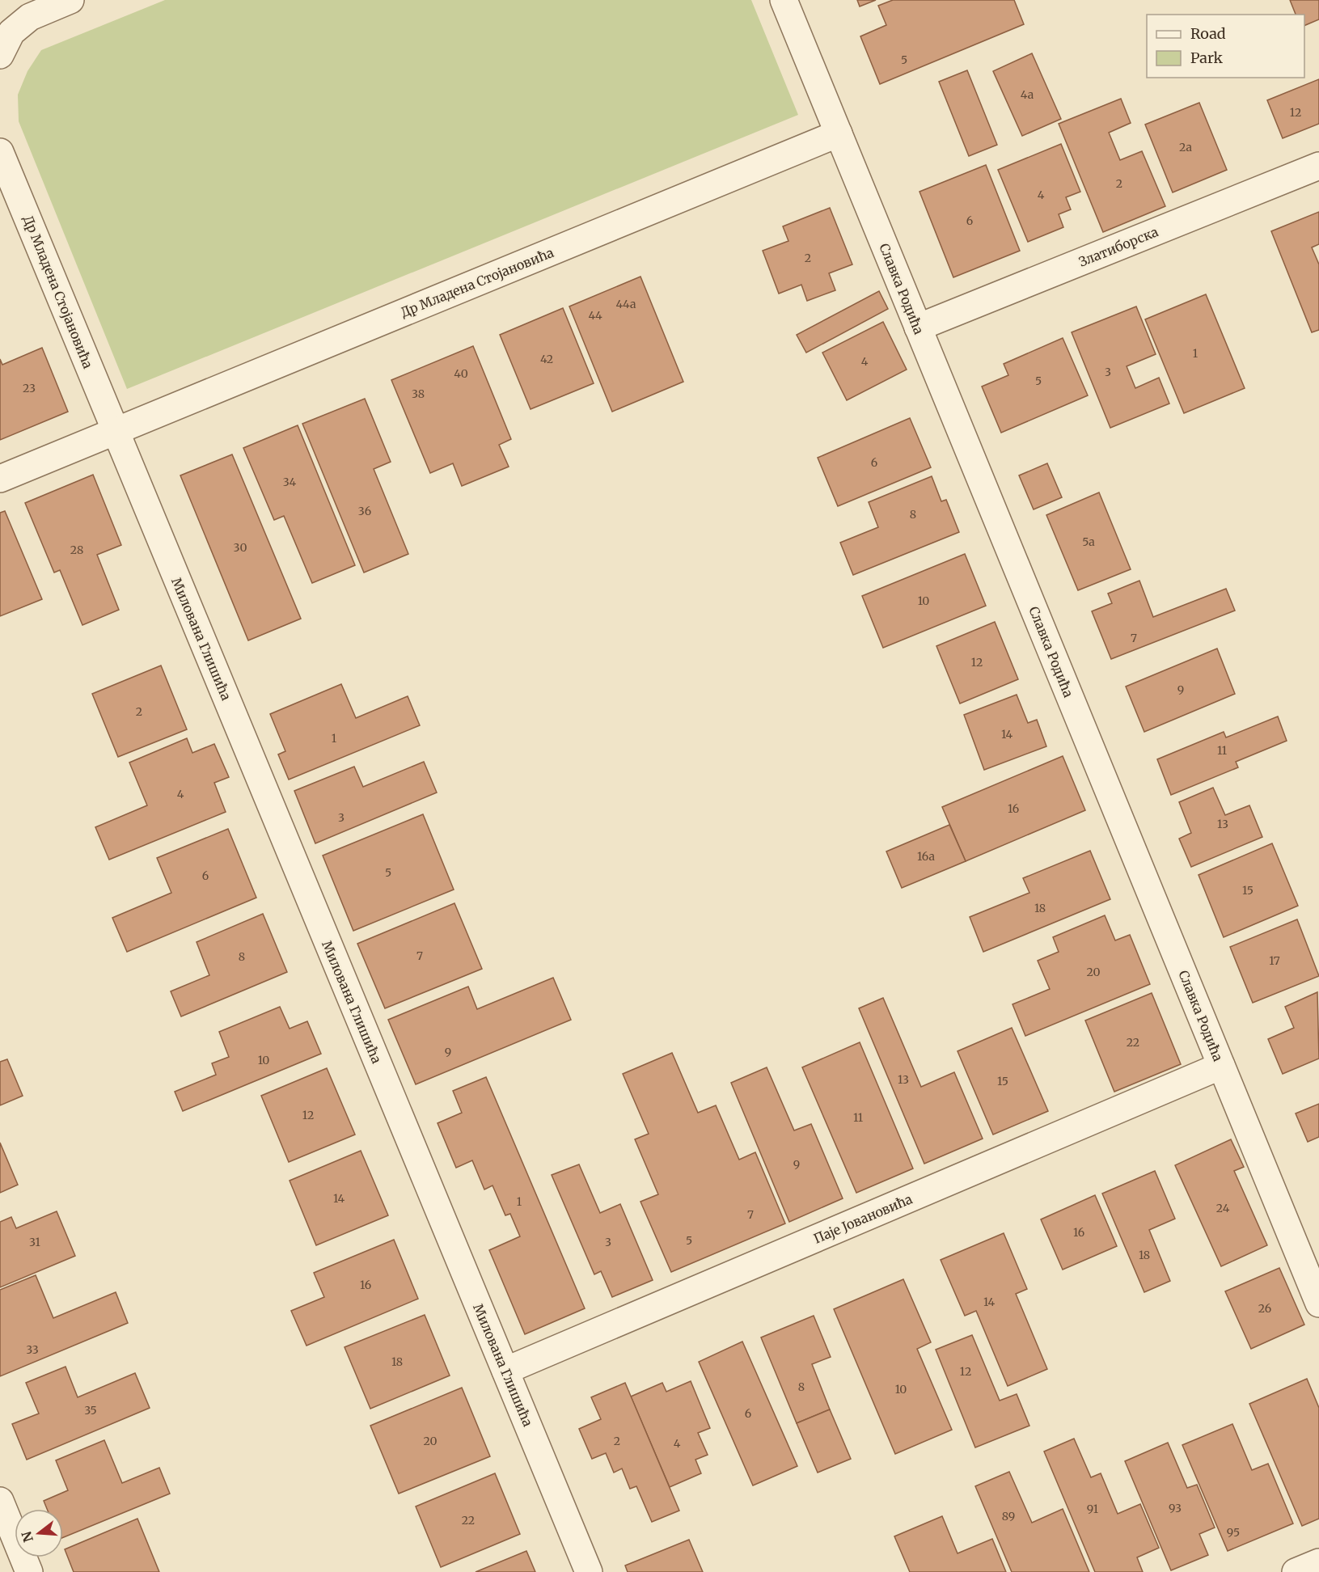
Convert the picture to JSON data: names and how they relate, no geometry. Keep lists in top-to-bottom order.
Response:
{
  "streets": {
    "street": [
      "Златиборска",
      "Др Младена Стојановића",
      "Славка Родића",
      "Милована Глишића",
      "Паје Јовановића"
    ]
  },
  "crossings": [
    ["Златиборска", "Славка Родића"],
    ["Др Младена Стојановића", "Славка Родића"],
    ["Др Младена Стојановића", "Милована Глишића"],
    ["Славка Родића", "Паје Јовановића"],
    ["Милована Глишића", "Паје Јовановића"]
  ],
  "house_numbers": [
    "5",
    "4a",
    "12",
    "2a",
    "2",
    "4",
    "6",
    "2",
    "44a",
    "44",
    "1",
    "42",
    "4",
    "3",
    "40",
    "5",
    "23",
    "38",
    "6",
    "34",
    "36",
    "8",
    "5a",
    "30",
    "28",
    "10",
    "7",
    "12",
    "9",
    "2",
    "14",
    "1",
    "11",
    "4",
    "16",
    "3",
    "13",
    "16a",
    "5",
    "6",
    "15",
    "18",
    "7",
    "8",
    "17",
    "20",
    "22",
    "9",
    "10",
    "13",
    "15",
    "12",
    "11",
    "9",
    "14",
    "1",
    "24",
    "7",
    "16",
    "5",
    "31",
    "3",
    "18",
    "16",
    "14",
    "26",
    "33",
    "18",
    "12",
    "8",
    "10",
    "35",
    "6",
    "20",
    "2",
    "4",
    "93",
    "91",
    "89",
    "22",
    "95"
  ],
  "legend": ["Road", "Park"],
  "north": "left"
}
